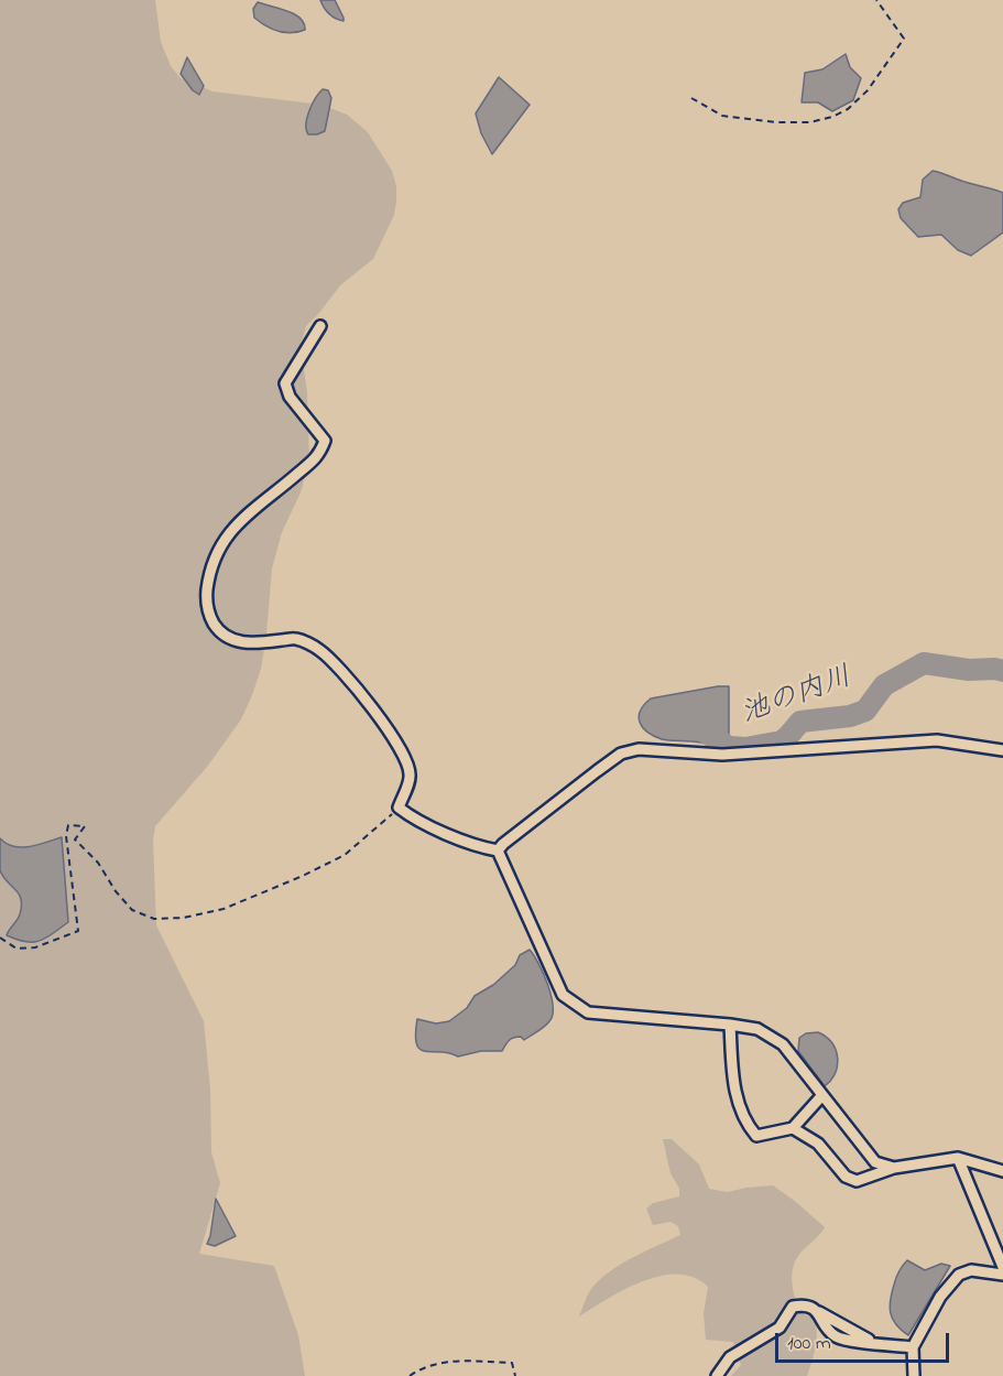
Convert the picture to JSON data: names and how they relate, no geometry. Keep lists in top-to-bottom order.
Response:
{
  "water": ["池の内川"],
  "scale_bar": "100 m"
}
